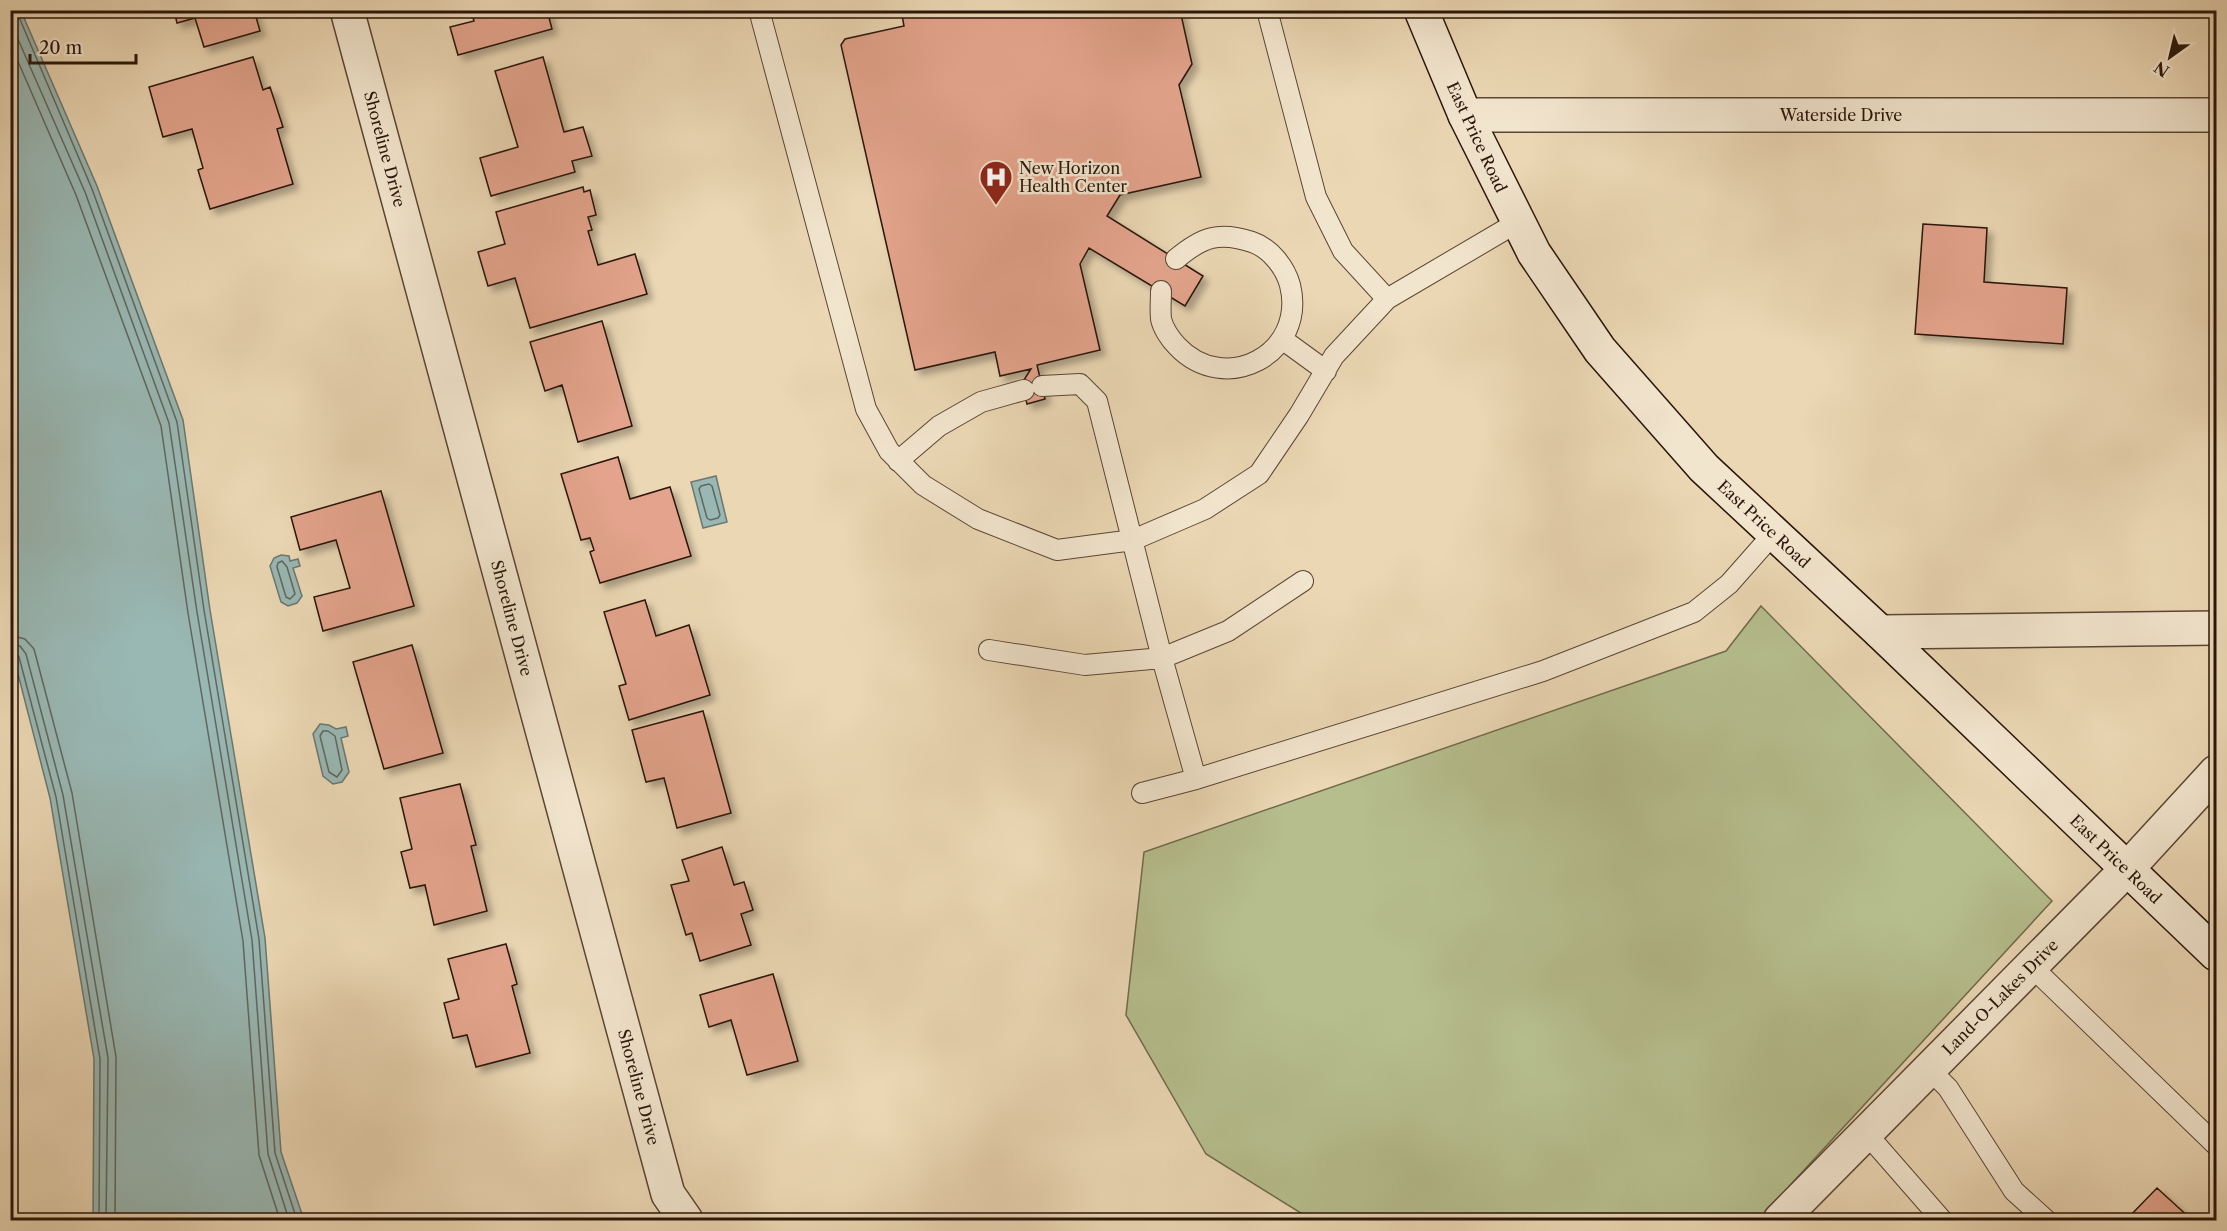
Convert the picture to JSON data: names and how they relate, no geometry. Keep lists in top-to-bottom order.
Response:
{
  "streets": {
    "street": [
      "Waterside Drive",
      "East Price Road",
      "Shoreline Drive",
      "Land-O-Lakes Drive"
    ]
  },
  "crossings": [
    ["Waterside Drive", "East Price Road"],
    ["East Price Road", "Land-O-Lakes Drive"]
  ],
  "places": {
    "hospital": ["New Horizon Health Center"]
  },
  "scale_bar": "20 m",
  "north": "bottom left"
}
